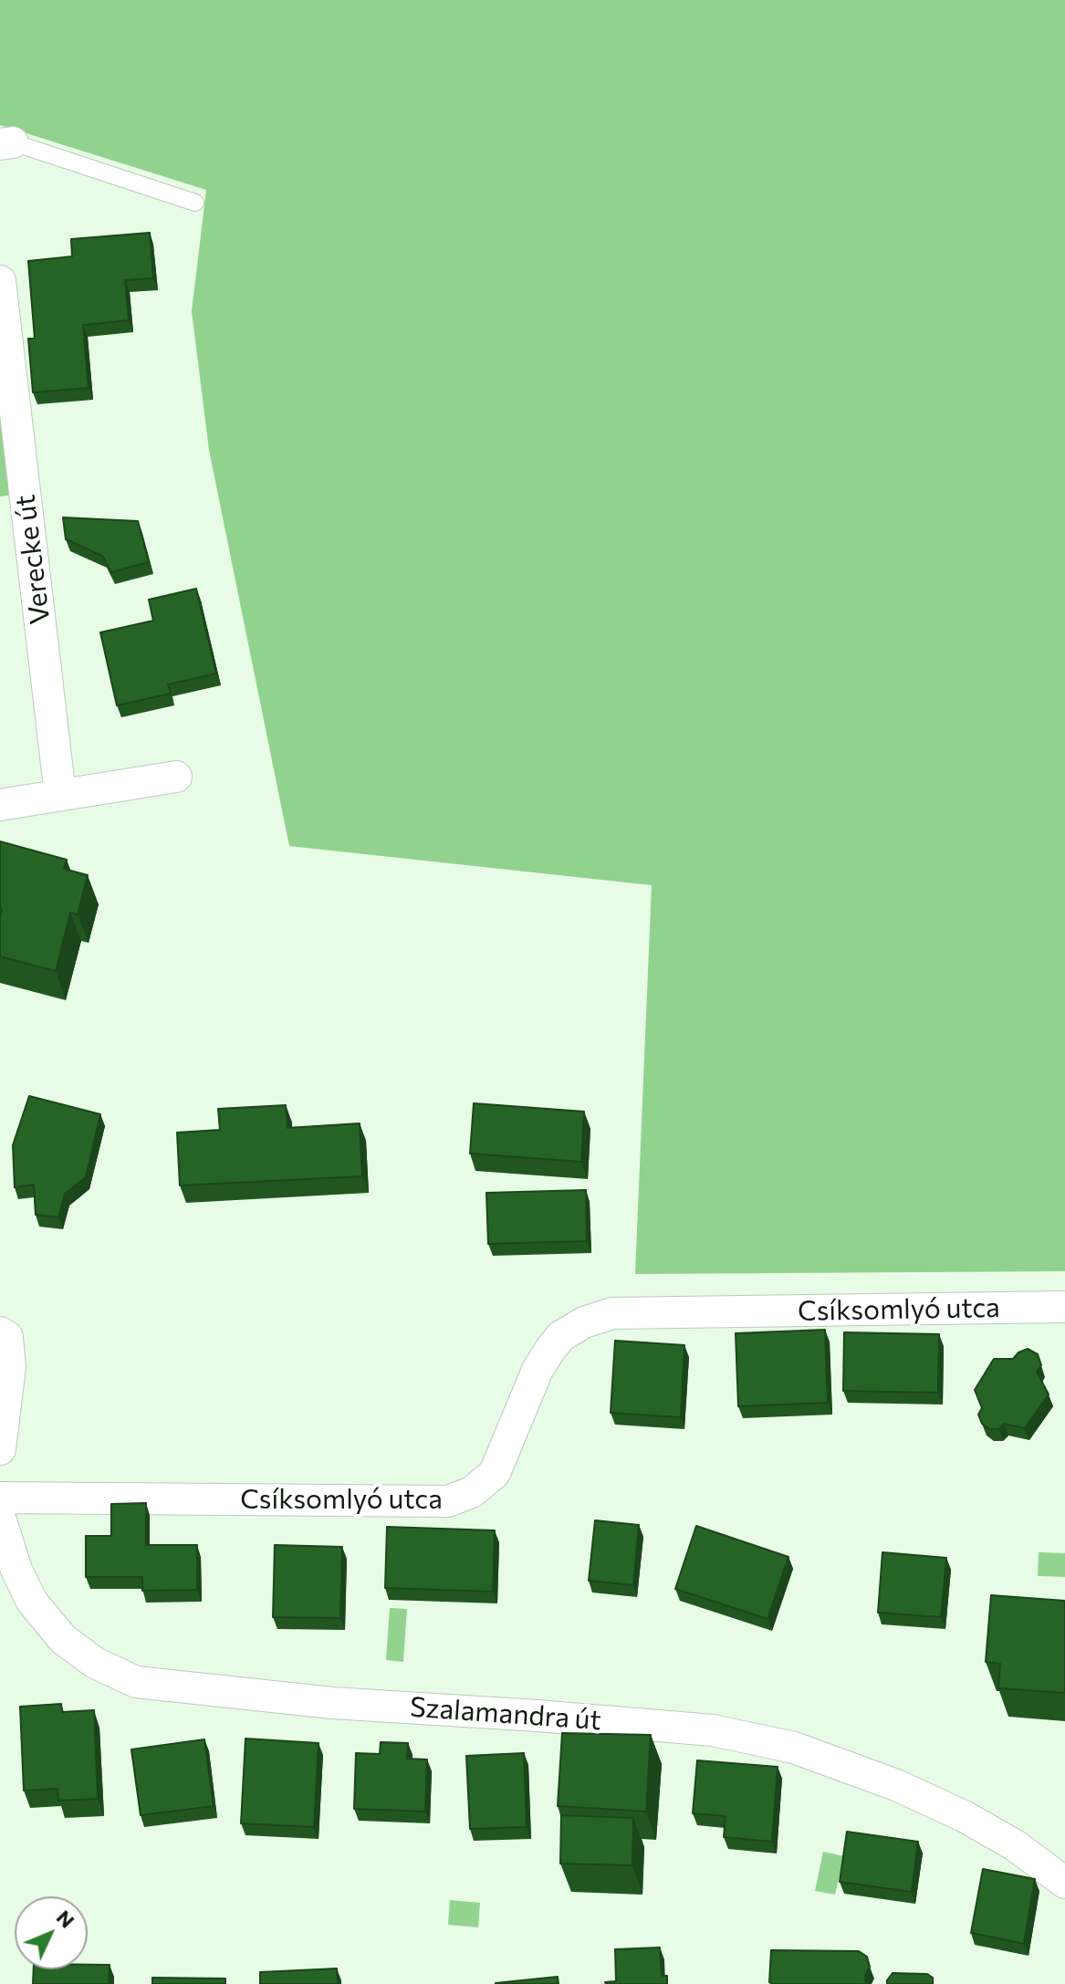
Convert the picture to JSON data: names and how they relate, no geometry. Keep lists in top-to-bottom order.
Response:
{
  "streets": {
    "street": ["Verecke út", "Csíksomlyó utca", "Szalamandra út"]
  },
  "north": "top right"
}
